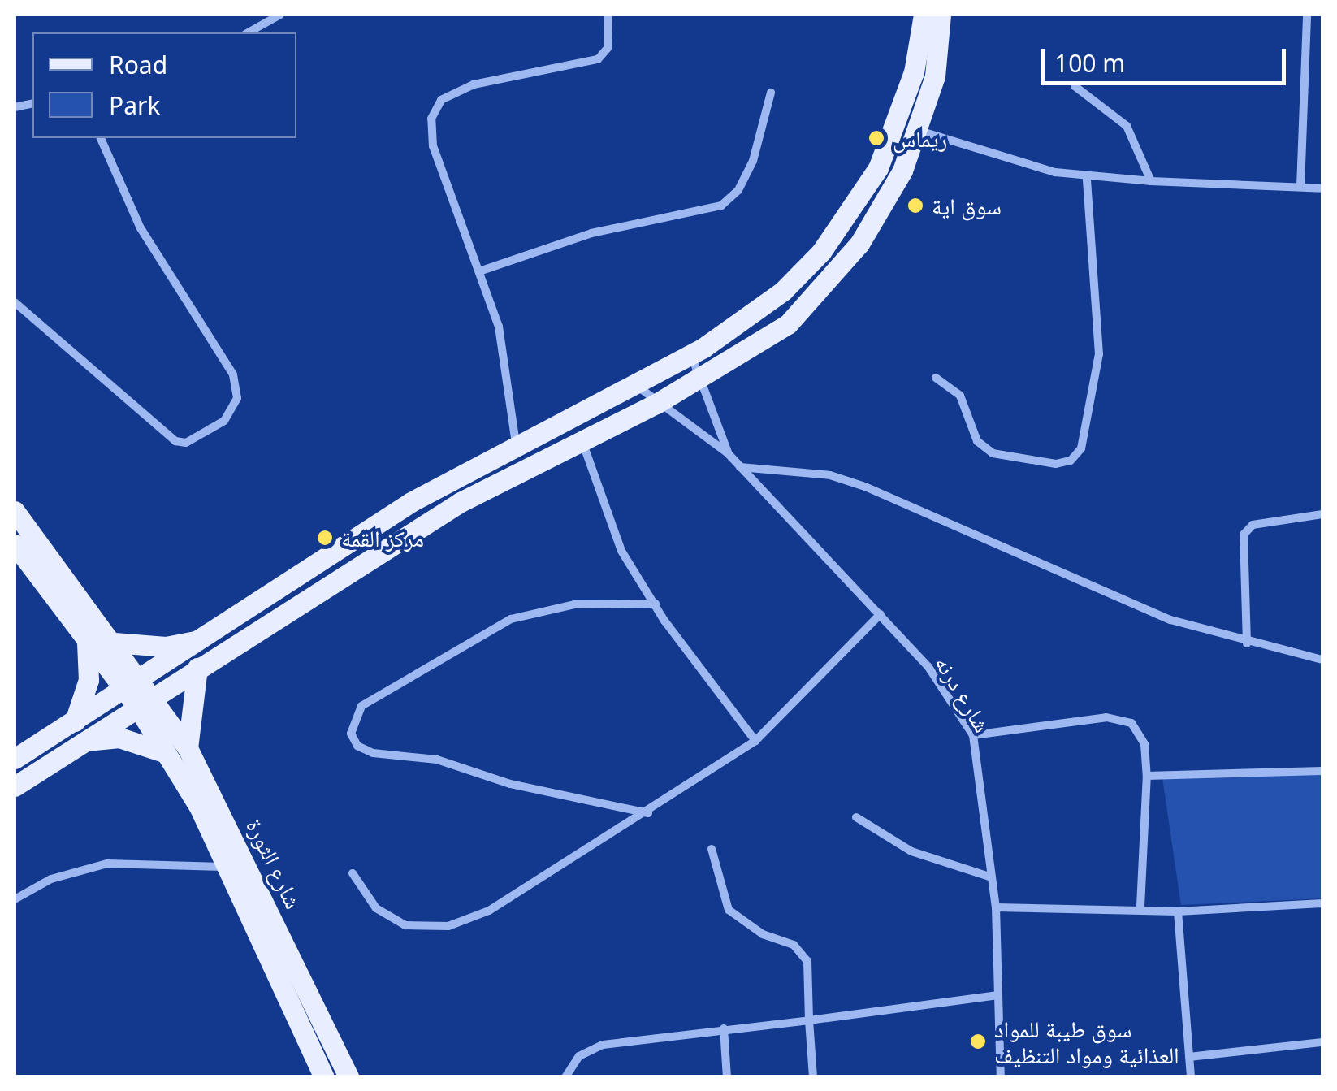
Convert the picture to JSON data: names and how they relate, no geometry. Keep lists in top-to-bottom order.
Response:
{
  "streets": {
    "main road": ["شارع الثورة"],
    "street": ["شارع درنه"]
  },
  "places": [
    "ريماس",
    "سوق اية",
    "مركز القمة",
    "سوق طيبة للمواد العذائية ومواد التنظيف"
  ],
  "legend": ["Road", "Park"],
  "scale_bar": "100 m"
}
